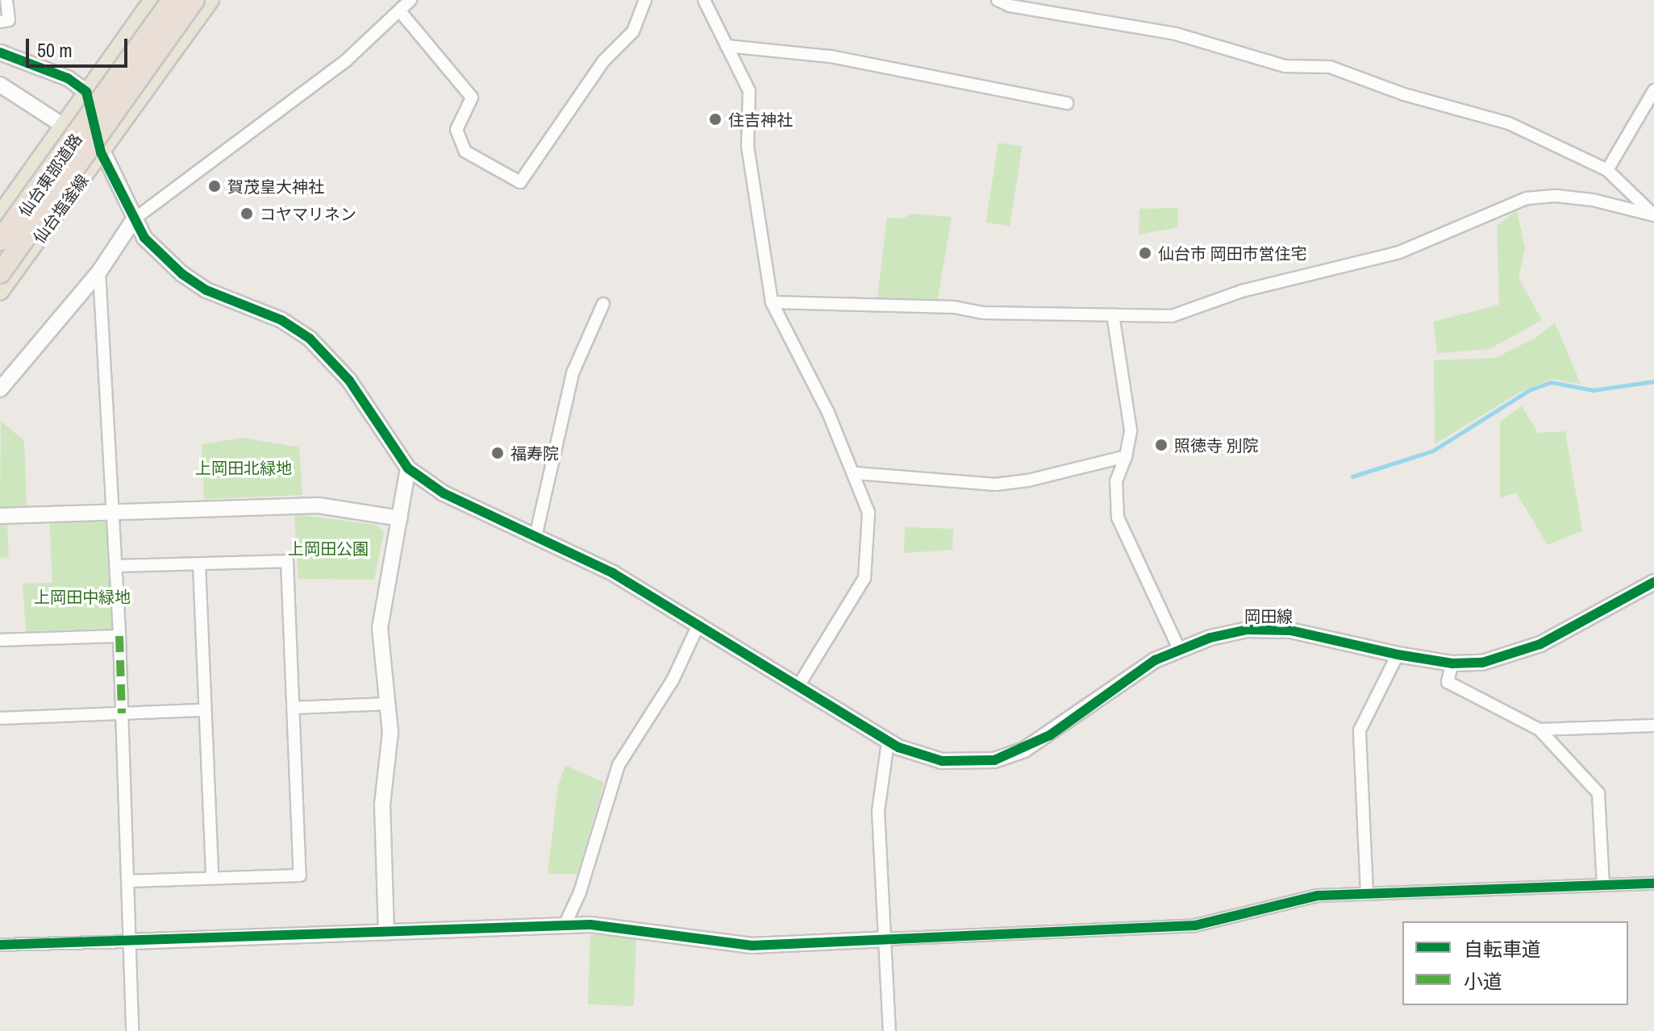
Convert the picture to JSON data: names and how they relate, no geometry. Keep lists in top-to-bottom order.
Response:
{
  "streets": {
    "highway": ["仙台東部道路"],
    "main road": ["仙台塩釜線"],
    "street": ["岡田線"]
  },
  "parks": ["上岡田北緑地", "上岡田公園", "上岡田中緑地"],
  "places": [
    "住吉神社",
    "賀茂皇大神社",
    "コヤマリネン",
    "仙台市 岡田市営住宅",
    "照徳寺 別院",
    "福寿院"
  ],
  "legend": ["自転車道", "小道"],
  "scale_bar": "50 m"
}
